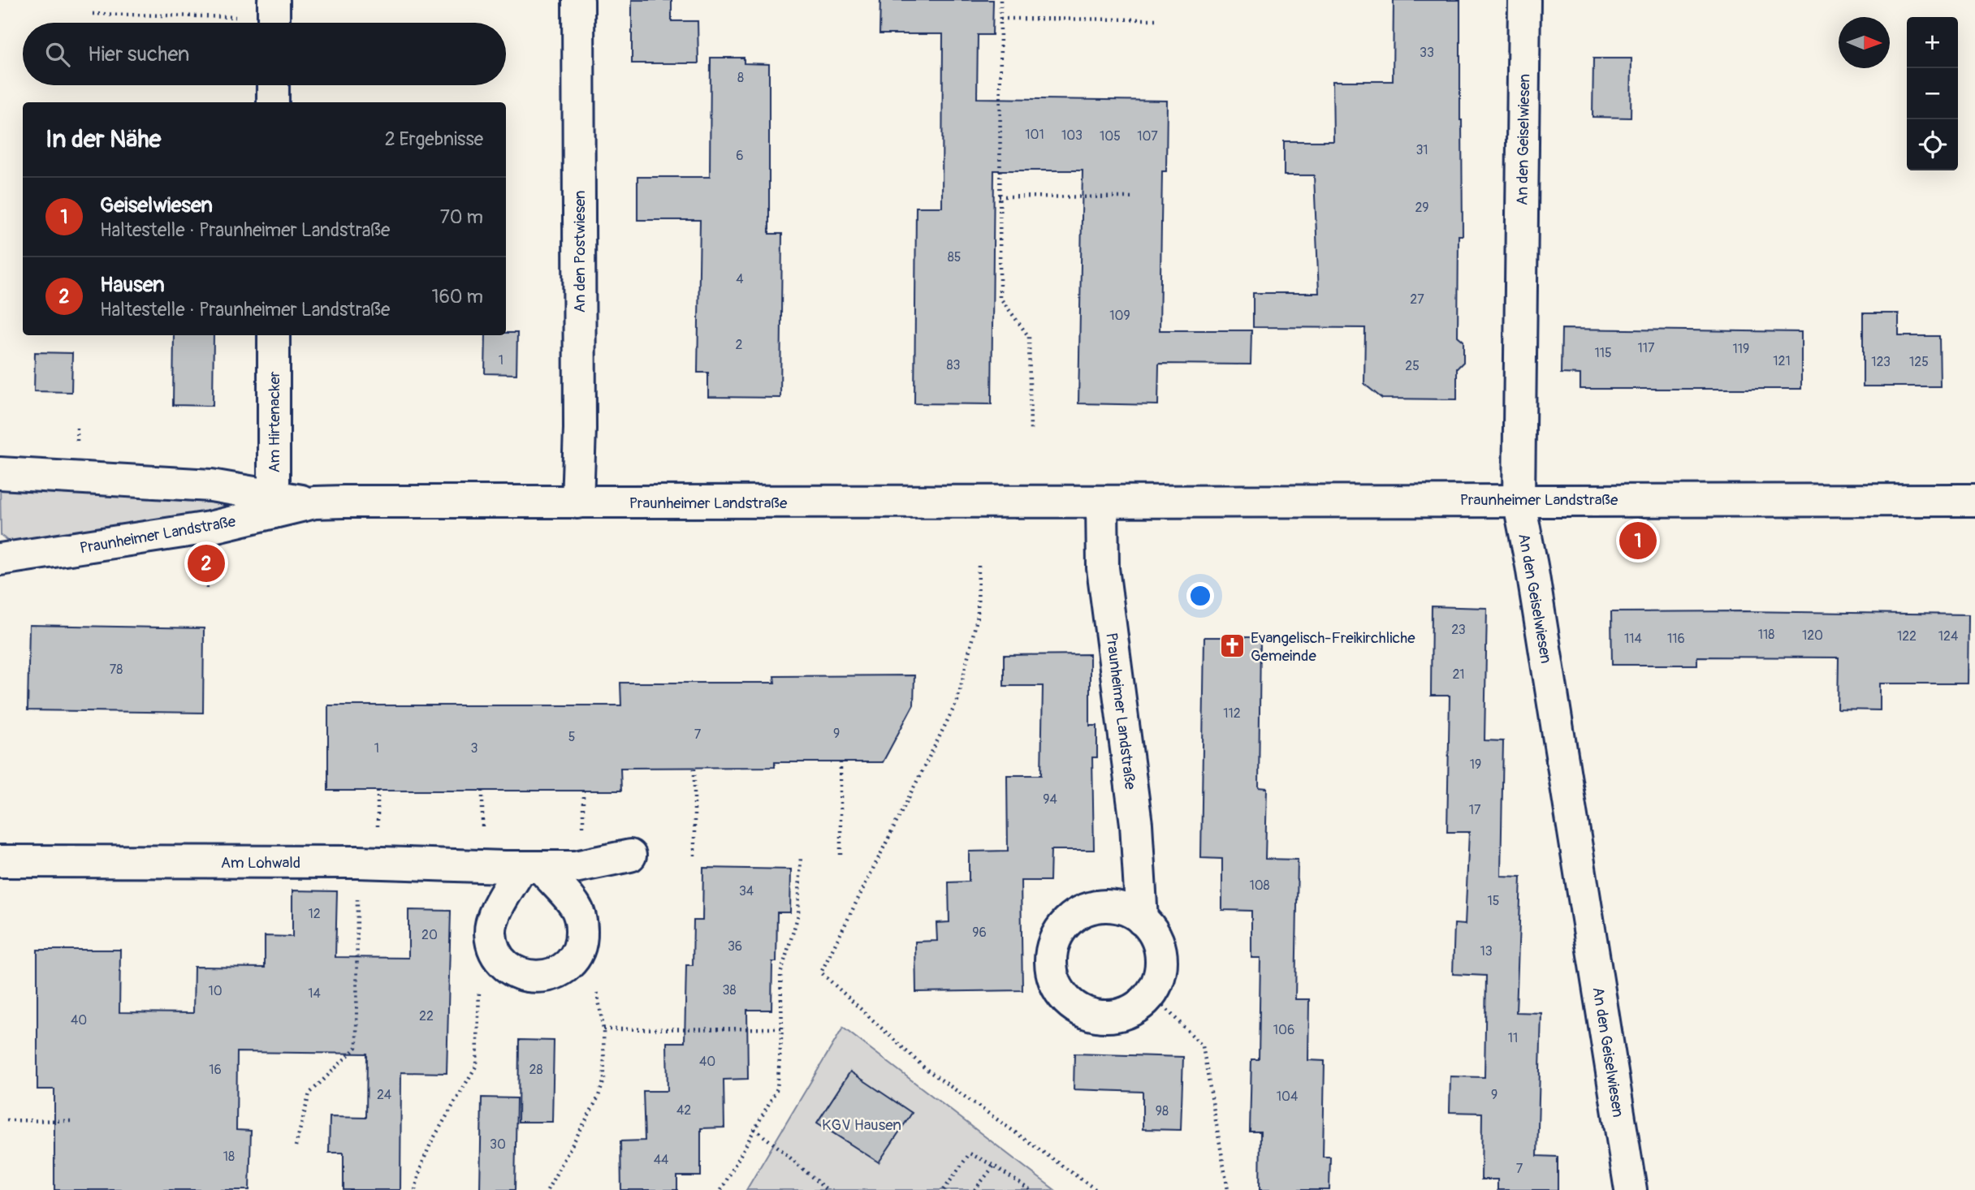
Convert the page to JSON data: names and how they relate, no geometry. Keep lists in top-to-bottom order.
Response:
{
  "streets": {
    "street": [
      "An den Geiselwiesen",
      "An den Postwiesen",
      "Am Hirtenacker",
      "Praunheimer Landstraße",
      "Am Lohwald"
    ]
  },
  "crossings": [
    ["An den Geiselwiesen", "Praunheimer Landstraße"],
    ["An den Postwiesen", "Praunheimer Landstraße"],
    ["Am Hirtenacker", "Praunheimer Landstraße"]
  ],
  "parks": ["KGV Hausen"],
  "places": {
    "church": ["Evangelisch-Freikirchliche Gemeinde"]
  },
  "house_numbers": [
    "33",
    "8",
    "101",
    "103",
    "105",
    "107",
    "31",
    "6",
    "29",
    "85",
    "4",
    "27",
    "109",
    "2",
    "117",
    "119",
    "115",
    "1",
    "121",
    "123",
    "125",
    "83",
    "25",
    "23",
    "118",
    "120",
    "122",
    "124",
    "114",
    "116",
    "78",
    "21",
    "112",
    "9",
    "7",
    "5",
    "1",
    "3",
    "19",
    "94",
    "17",
    "108",
    "34",
    "15",
    "12",
    "96",
    "20",
    "36",
    "13",
    "38",
    "10",
    "14",
    "22",
    "40",
    "106",
    "11",
    "40",
    "16",
    "28",
    "24",
    "9",
    "104",
    "42",
    "98",
    "30",
    "18",
    "44",
    "7"
  ],
  "north": "right",
  "page": {
    "map_buttons": ["+", "−"],
    "search": "Hier suchen",
    "heading": ["In der Nähe", "2 Ergebnisse"],
    "list": [
      {
        "mark": "1",
        "name": "Geiselwiesen",
        "note": "Haltestelle · Praunheimer Landstraße",
        "value": "70 m"
      },
      {
        "mark": "2",
        "name": "Hausen",
        "note": "Haltestelle · Praunheimer Landstraße",
        "value": "160 m"
      }
    ],
    "pins": ["1", "2"]
  }
}
